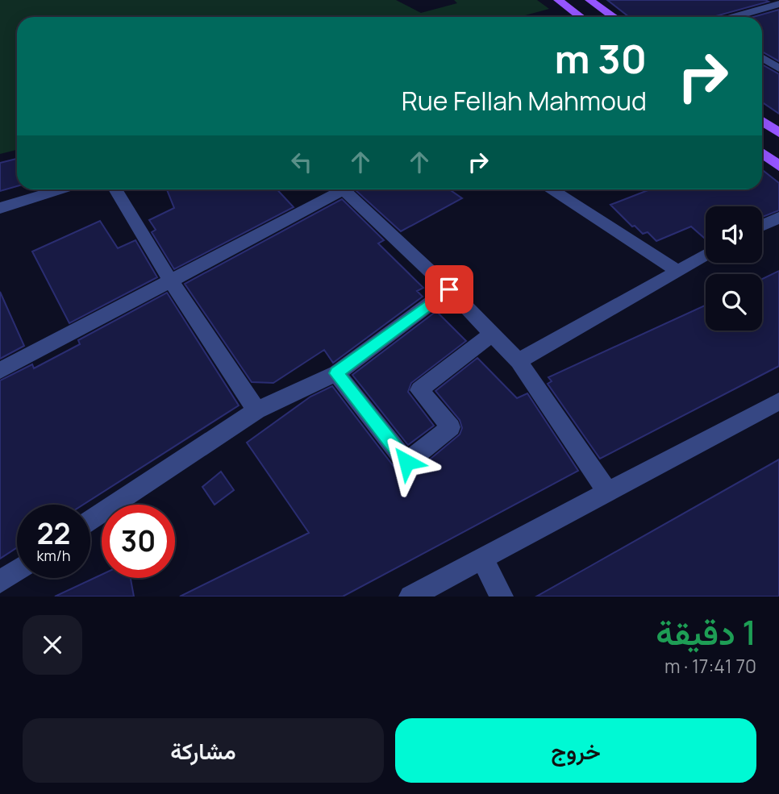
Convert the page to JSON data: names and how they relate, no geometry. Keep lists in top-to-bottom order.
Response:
{
  "page": {
    "turn": ["30 m", "Rue Fellah Mahmoud"],
    "speed": "22 km/h",
    "limit": "30",
    "heading": ["1 دقيقة", "70 m · 17:41"],
    "buttons": ["خروج", "مشاركة"]
  }
}
